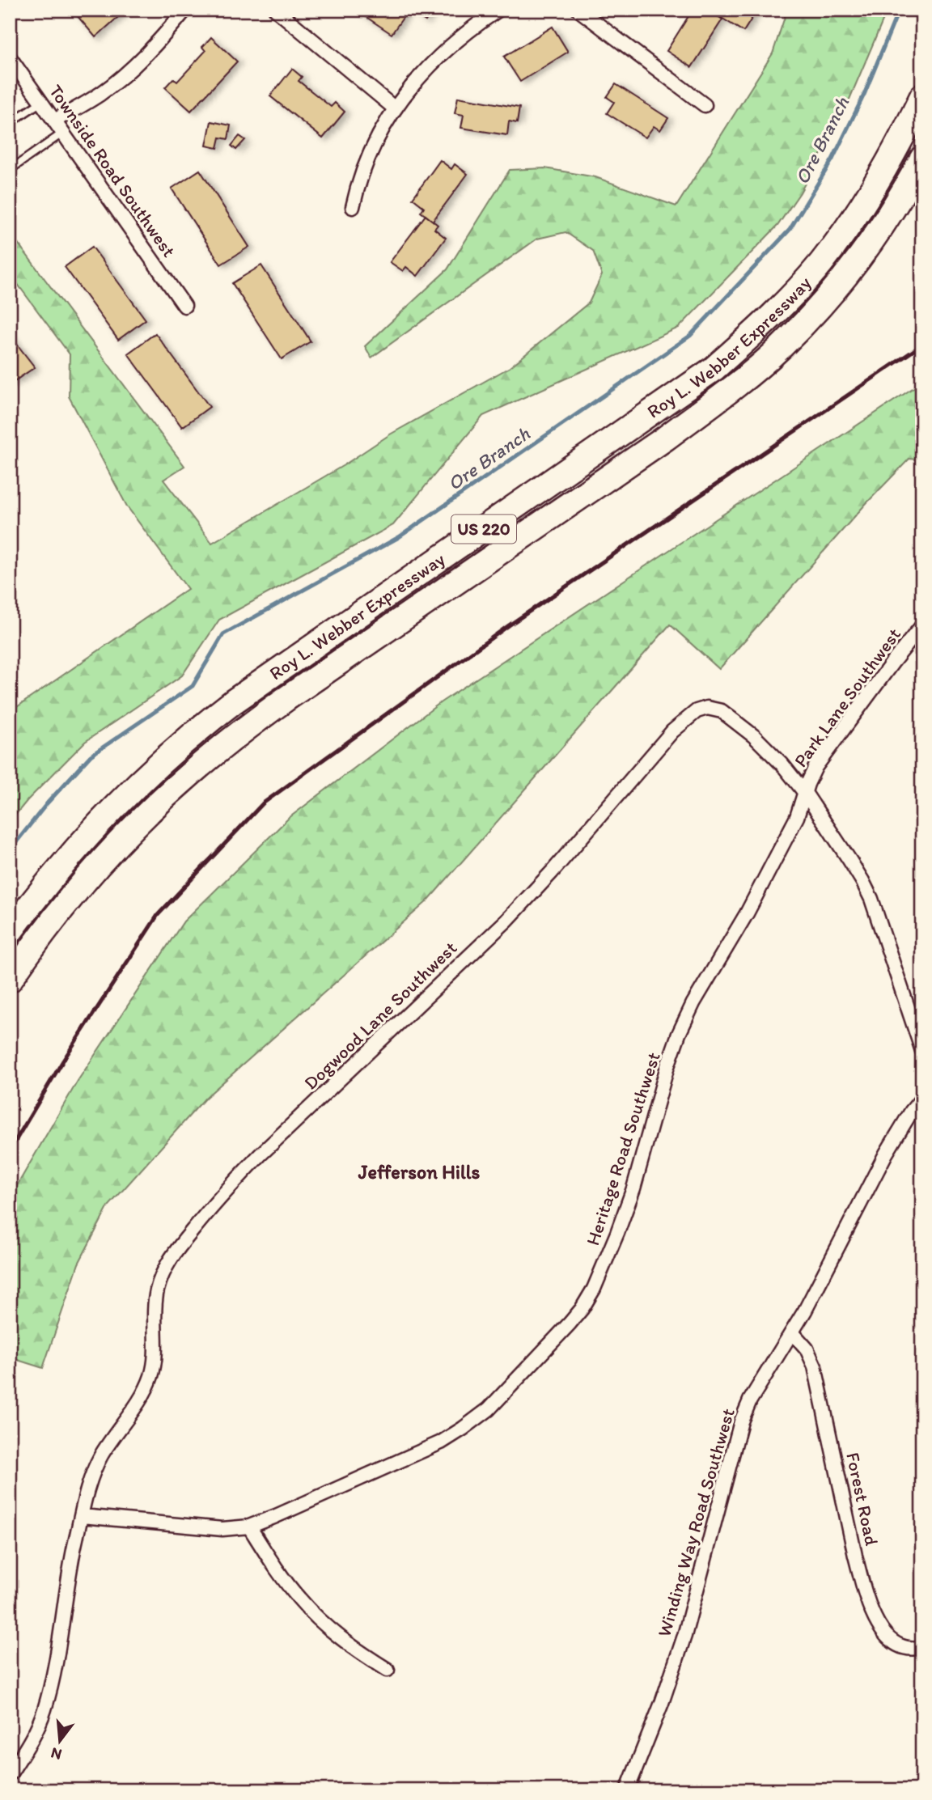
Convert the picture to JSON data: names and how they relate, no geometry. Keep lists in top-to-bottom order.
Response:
{
  "streets": {
    "highway": ["Roy L. Webber Expressway", "US 220"],
    "street": [
      "Townside Road Southwest",
      "Park Lane Southwest",
      "Dogwood Lane Southwest",
      "Heritage Road Southwest",
      "Forest Road",
      "Winding Way Road Southwest"
    ]
  },
  "crossings": [
    ["Park Lane Southwest", "Dogwood Lane Southwest"],
    ["Park Lane Southwest", "Heritage Road Southwest"],
    ["Dogwood Lane Southwest", "Heritage Road Southwest"],
    ["Forest Road", "Winding Way Road Southwest"]
  ],
  "districts": ["Jefferson Hills"],
  "water": ["Ore Branch"],
  "north": "bottom"
}
